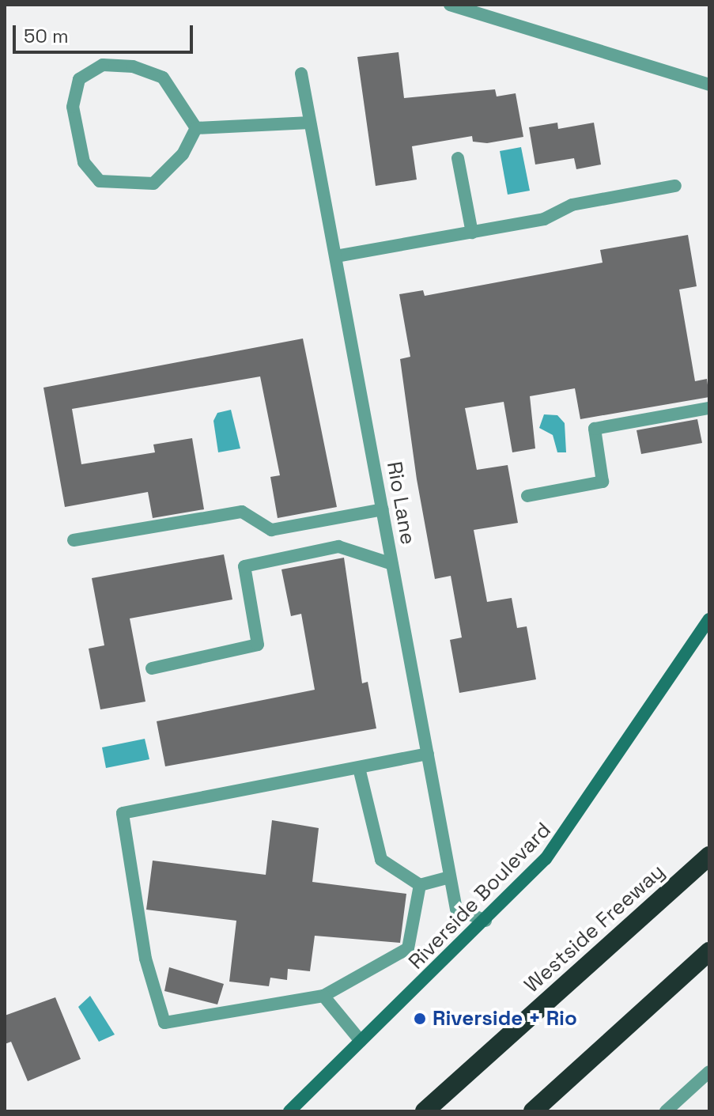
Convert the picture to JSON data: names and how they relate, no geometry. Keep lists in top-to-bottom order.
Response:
{
  "streets": {
    "highway": ["Westside Freeway"],
    "street": ["Rio Lane", "Riverside Boulevard"]
  },
  "crossings": [
    ["Rio Lane", "Riverside Boulevard"]
  ],
  "places": ["Riverside + Rio"],
  "scale_bar": "50 m"
}
